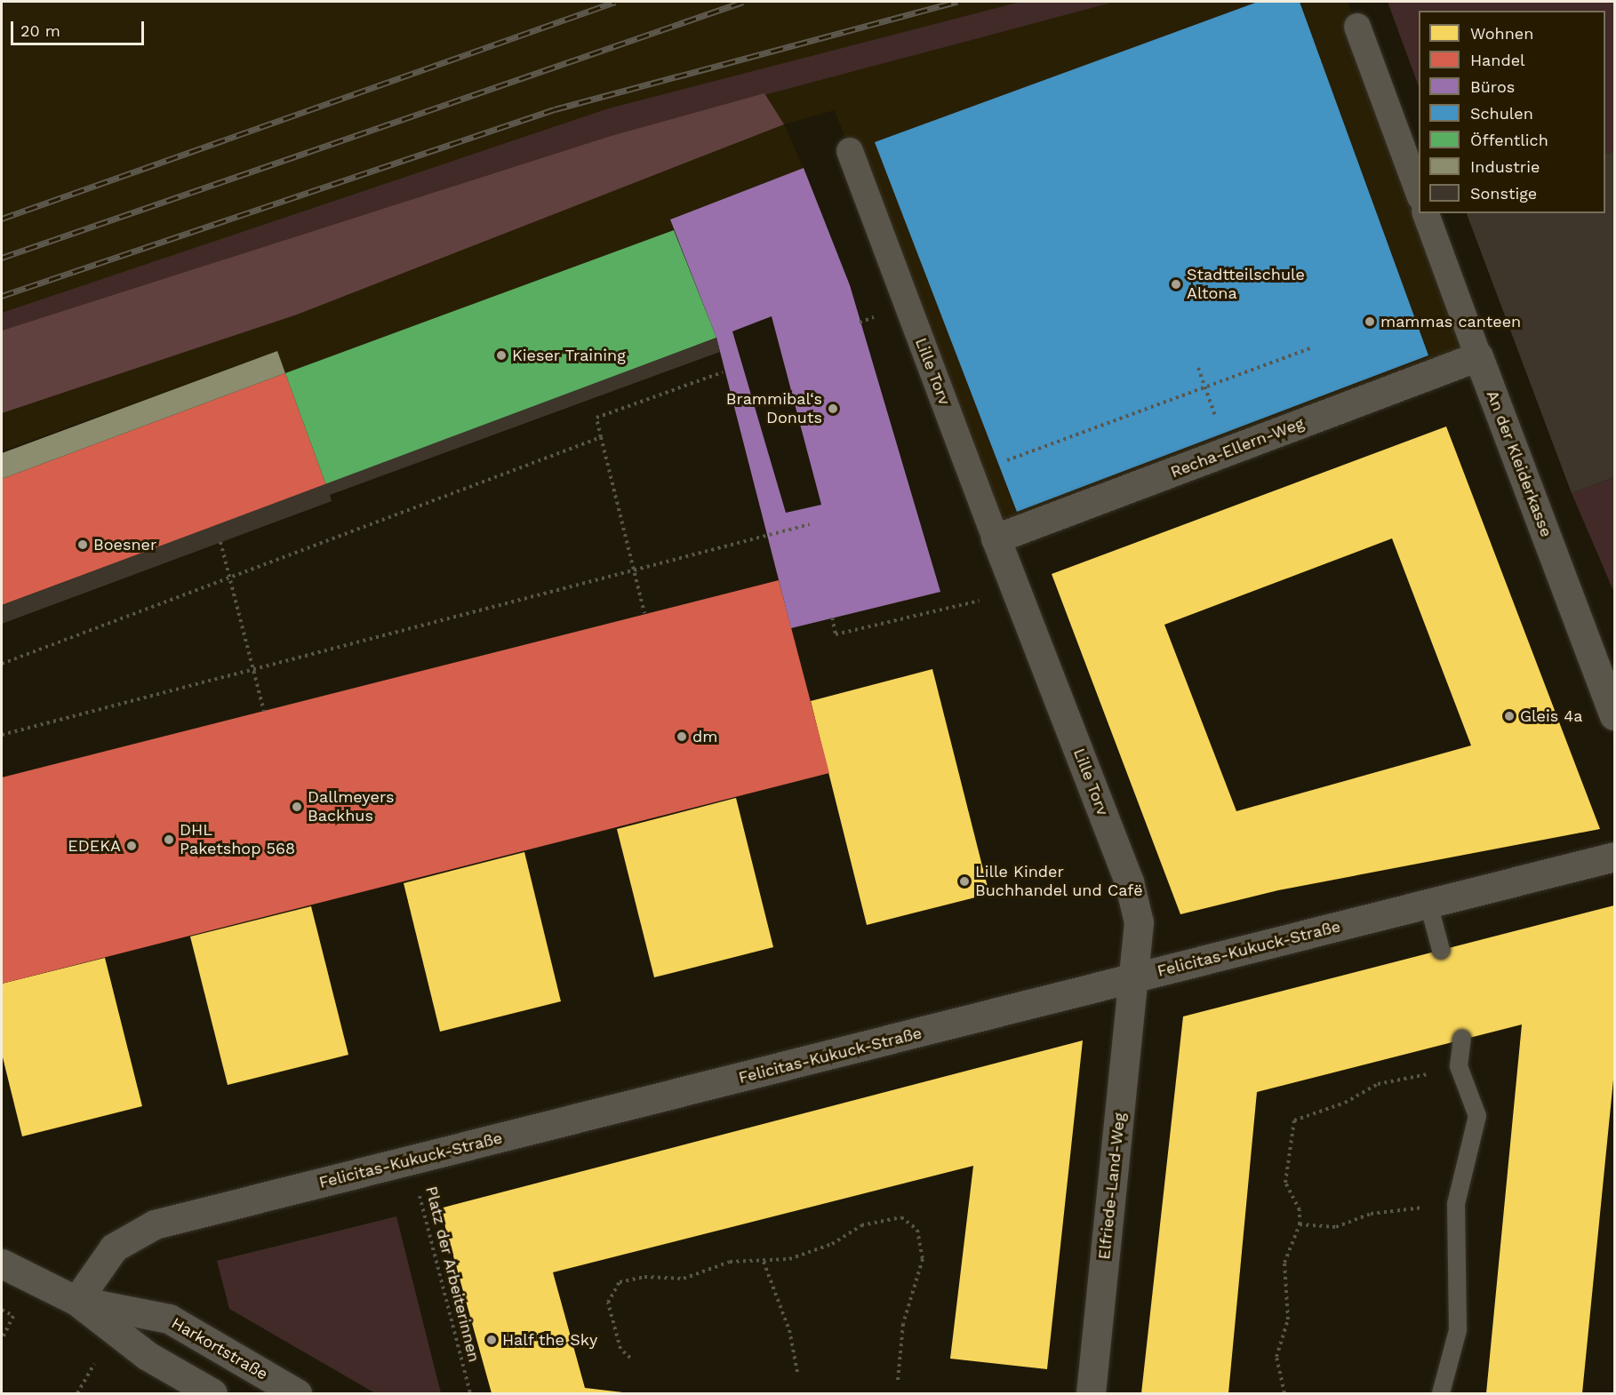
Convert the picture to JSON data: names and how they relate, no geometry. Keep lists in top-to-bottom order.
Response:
{
  "streets": {
    "street": [
      "Lille Torv",
      "Recha-Ellern-Weg",
      "An der Kleiderkasse",
      "Felicitas-Kukuck-Straße",
      "Elfriede-Land-Weg",
      "Harkortstraße"
    ],
    "path": ["Platz der Arbeiterinnen"]
  },
  "crossings": [
    ["Lille Torv", "Recha-Ellern-Weg"],
    ["Lille Torv", "Felicitas-Kukuck-Straße"],
    ["Lille Torv", "Elfriede-Land-Weg"],
    ["Recha-Ellern-Weg", "An der Kleiderkasse"],
    ["Felicitas-Kukuck-Straße", "Elfriede-Land-Weg"],
    ["Felicitas-Kukuck-Straße", "Platz der Arbeiterinnen"],
    ["Felicitas-Kukuck-Straße", "Harkortstraße"]
  ],
  "places": [
    "Stadtteilschule Altona",
    "mammas canteen",
    "Kieser Training",
    "Brammibal‘s Donuts",
    "Boesner",
    "Gleis 4a",
    "dm",
    "Dallmeyers Backhus",
    "DHL Paketshop 568",
    "EDEKA",
    "Lille Kinder Buchhandel und Cafë",
    "Half the Sky"
  ],
  "legend": [
    "Wohnen",
    "Handel",
    "Büros",
    "Schulen",
    "Öffentlich",
    "Industrie",
    "Sonstige"
  ],
  "scale_bar": "20 m"
}
